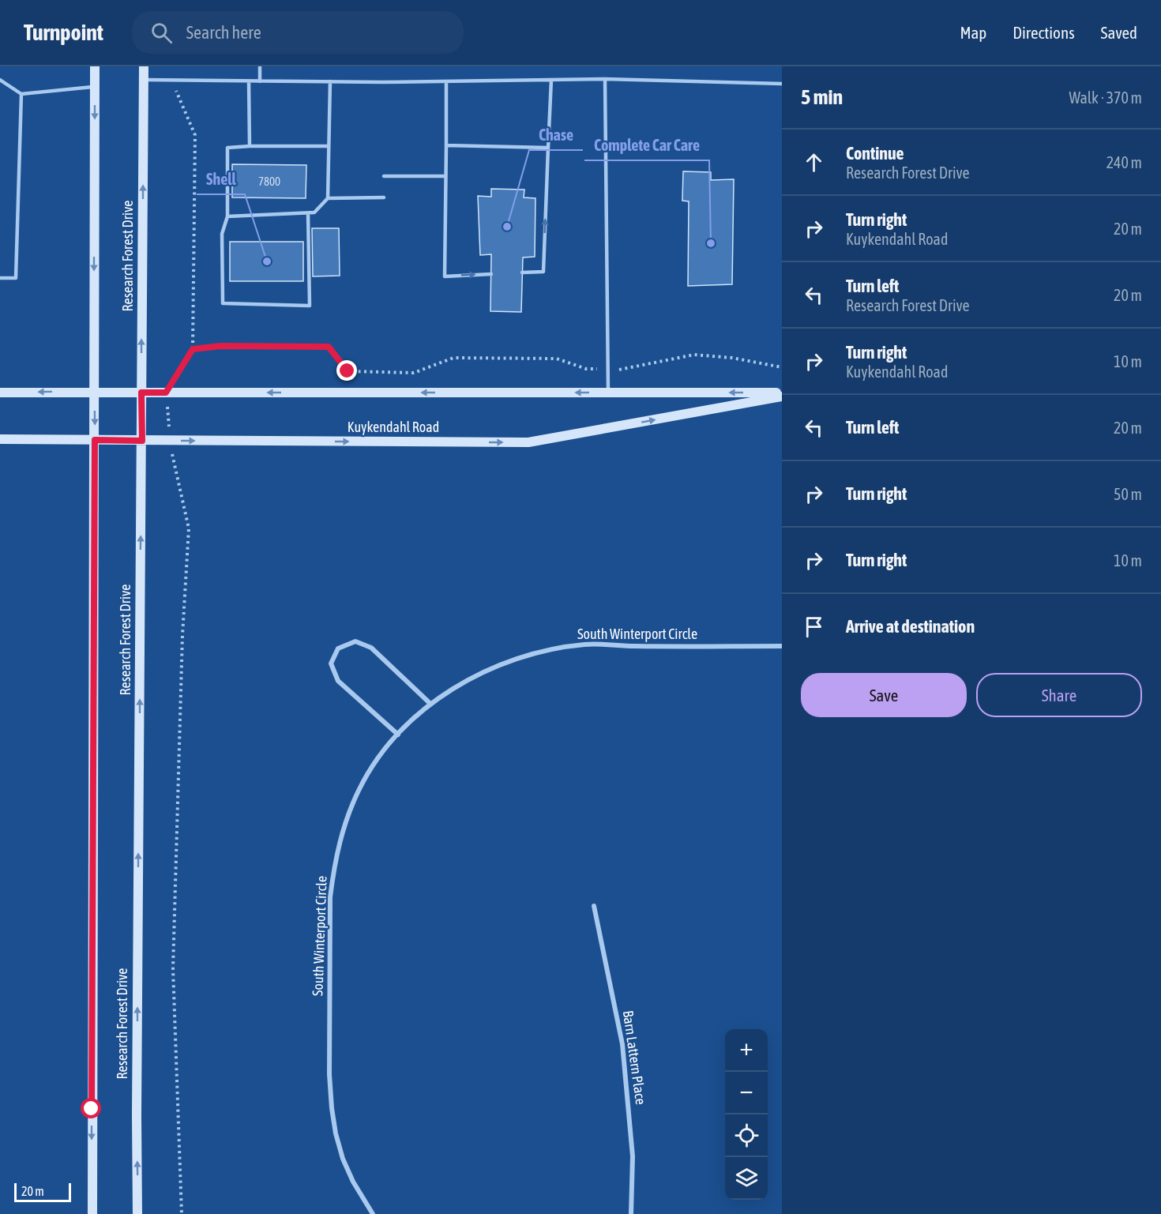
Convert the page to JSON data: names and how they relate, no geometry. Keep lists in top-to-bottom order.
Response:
{
  "streets": {
    "main road": ["Research Forest Drive", "Kuykendahl Road"],
    "street": ["South Winterport Circle", "Barn Lattern Place"]
  },
  "crossings": [
    ["Research Forest Drive", "Kuykendahl Road"]
  ],
  "places": ["Chase", "Complete Car Care", "Shell"],
  "house_numbers": ["7800"],
  "scale_bar": "20 m",
  "page": {
    "header": "Turnpoint",
    "search": "Search here",
    "nav": ["Map", "Directions", "Saved"],
    "heading": ["5 min", "Walk · 370 m"],
    "list": [
      ["Continue", "Research Forest Drive", "240 m"],
      ["Turn right", "Kuykendahl Road", "20 m"],
      ["Turn left", "Research Forest Drive", "20 m"],
      ["Turn right", "Kuykendahl Road", "10 m"],
      ["Turn left", "20 m"],
      ["Turn right", "50 m"],
      ["Turn right", "10 m"],
      "Arrive at destination"
    ],
    "buttons": ["Save", "Share"],
    "map_buttons": ["+", "−"],
    "scale": "20 m"
  }
}
